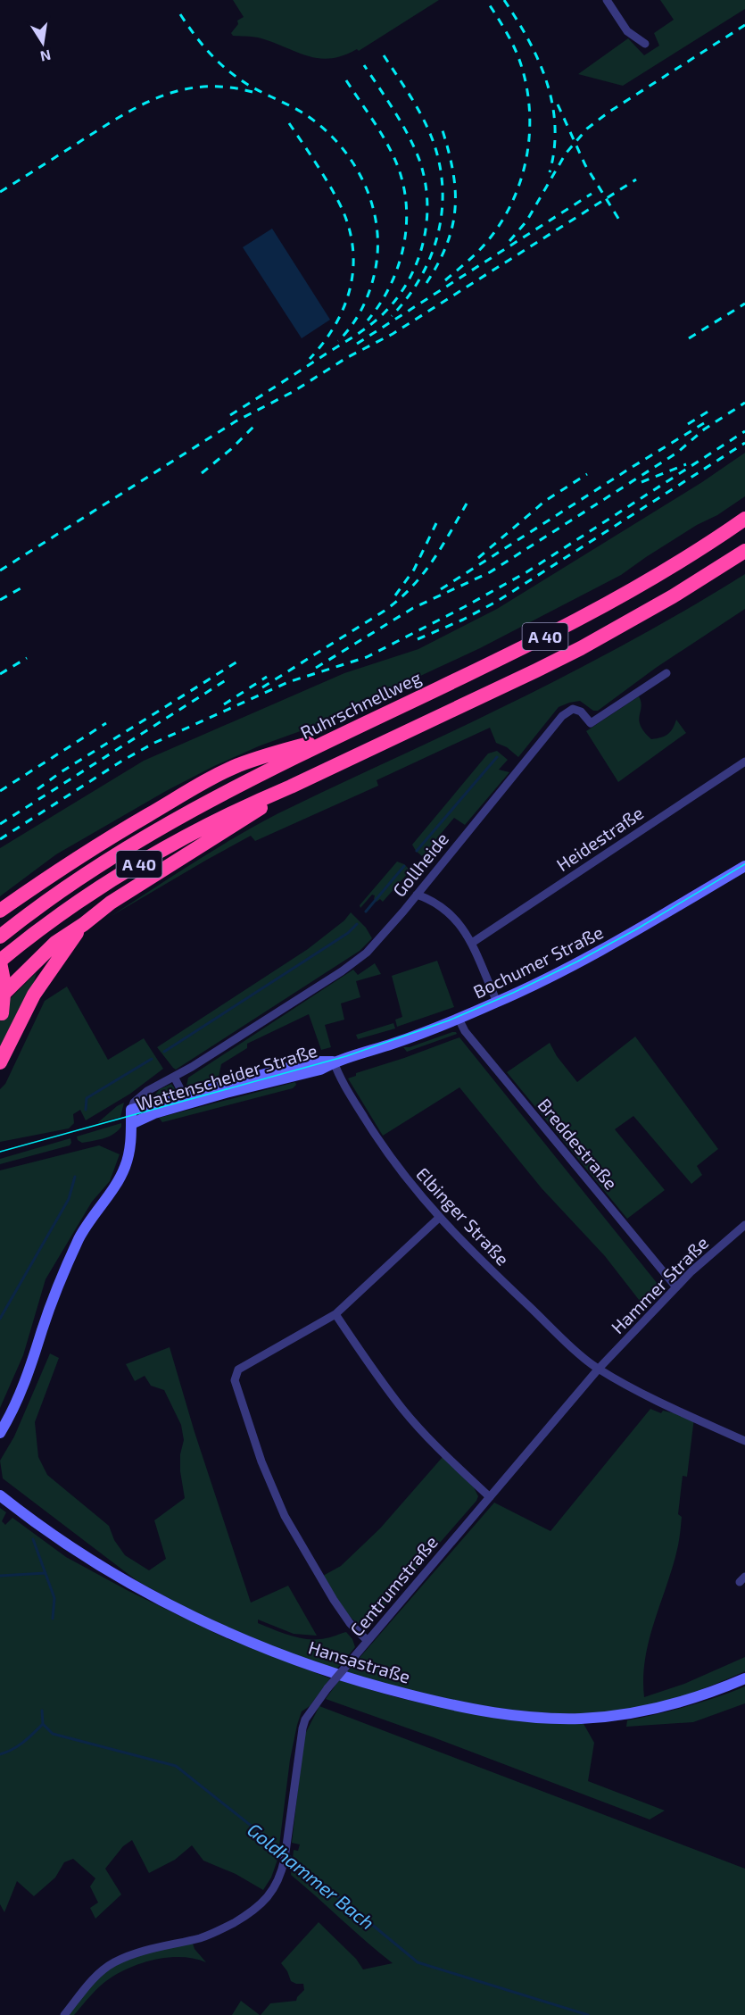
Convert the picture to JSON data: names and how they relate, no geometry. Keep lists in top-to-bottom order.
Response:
{
  "streets": {
    "highway": ["A 40", "Ruhrschnellweg"],
    "main road": ["Bochumer Straße", "Wattenscheider Straße", "Hansastraße"],
    "street": [
      "Heidestraße",
      "Gollheide",
      "Breddestraße",
      "Elbinger Straße",
      "Hammer Straße",
      "Centrumstraße"
    ]
  },
  "crossings": [
    ["Gollheide", "Wattenscheider Straße"],
    ["Bochumer Straße", "Wattenscheider Straße"],
    ["Bochumer Straße", "Breddestraße"],
    ["Bochumer Straße", "Elbinger Straße"],
    ["Wattenscheider Straße", "Elbinger Straße"],
    ["Breddestraße", "Hammer Straße"],
    ["Elbinger Straße", "Hammer Straße"],
    ["Elbinger Straße", "Centrumstraße"],
    ["Hammer Straße", "Centrumstraße"]
  ],
  "water": ["Goldhammer Bach"],
  "north": "bottom"
}
